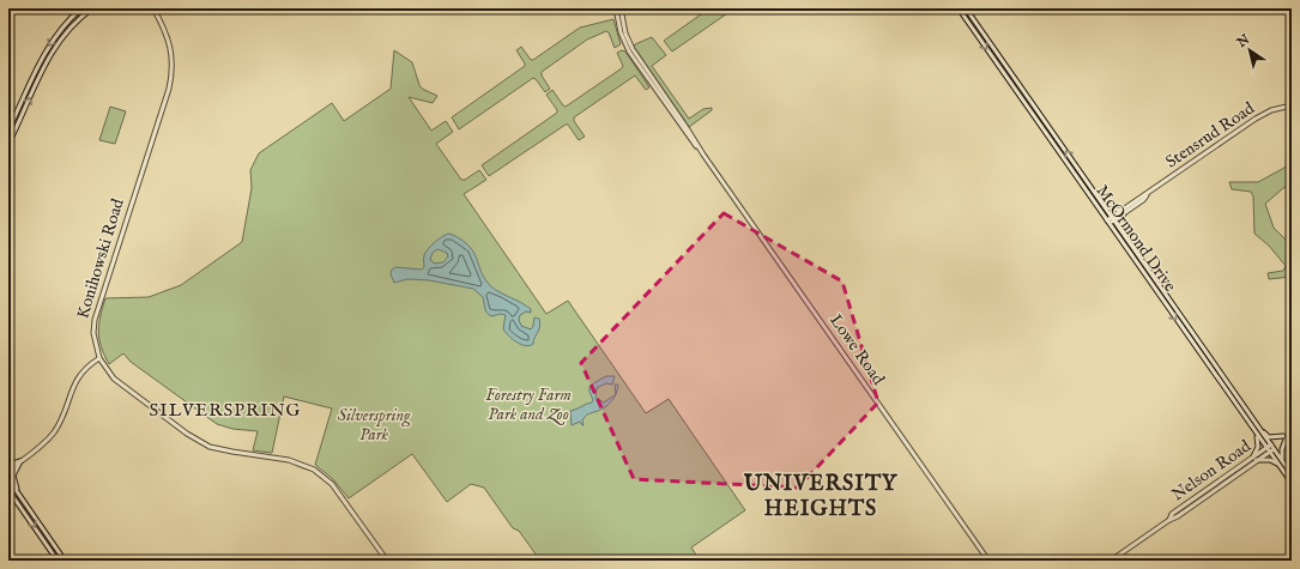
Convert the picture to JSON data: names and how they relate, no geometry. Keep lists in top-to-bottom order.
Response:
{
  "streets": {
    "street": [
      "Stensrud Road",
      "McOrmond Drive",
      "Konihowski Road",
      "Lowe Road",
      "Nelson Road"
    ]
  },
  "crossings": [
    ["Stensrud Road", "McOrmond Drive"],
    ["McOrmond Drive", "Nelson Road"]
  ],
  "districts": ["SILVERSPRING", "UNIVERSITY HEIGHTS"],
  "parks": ["Forestry Farm Park and Zoo", "Silverspring Park"],
  "north": "top left"
}
